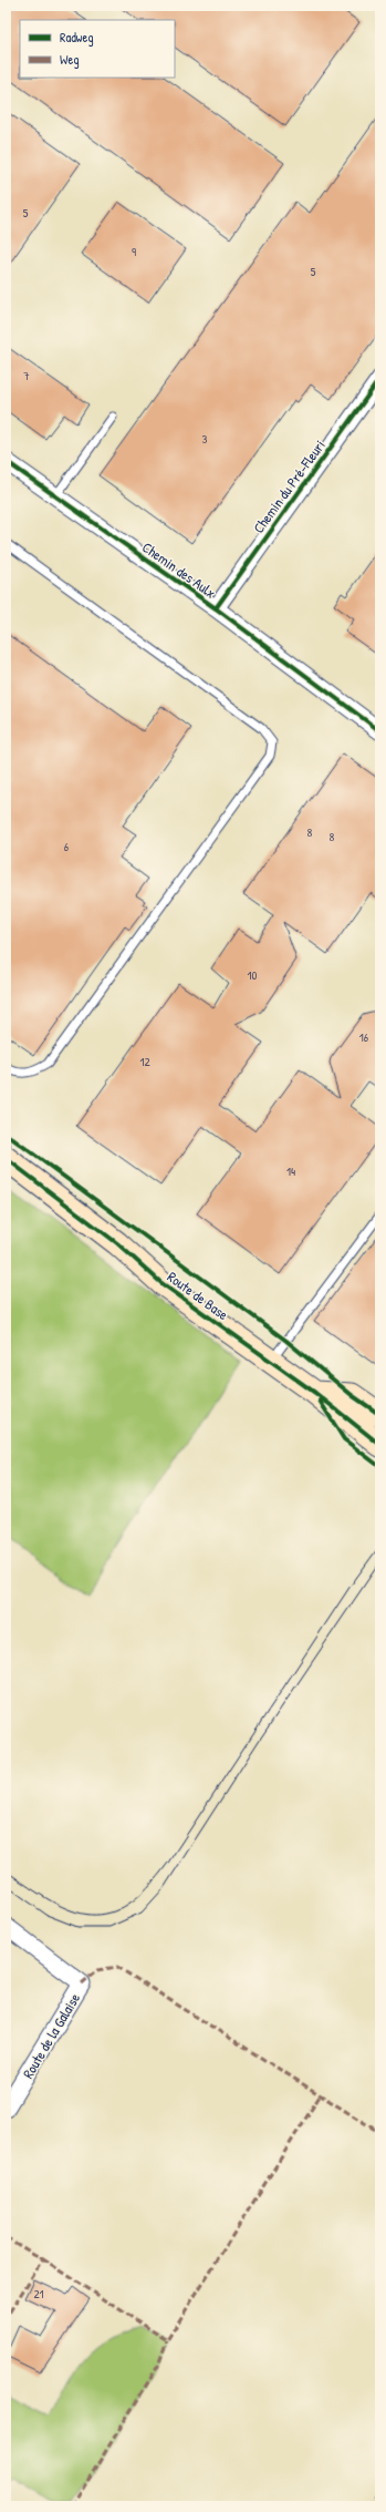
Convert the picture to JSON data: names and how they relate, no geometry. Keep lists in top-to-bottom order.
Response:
{
  "streets": {
    "street": [
      "Chemin du Pré-Fleuri",
      "Chemin des Aulx",
      "Route de Base",
      "Route de la Galaise"
    ]
  },
  "crossings": [
    ["Chemin du Pré-Fleuri", "Chemin des Aulx"]
  ],
  "house_numbers": [
    "5",
    "9",
    "5",
    "7",
    "3",
    "8",
    "8",
    "6",
    "10",
    "16",
    "12",
    "14",
    "21"
  ],
  "legend": ["Radweg", "Weg"]
}
